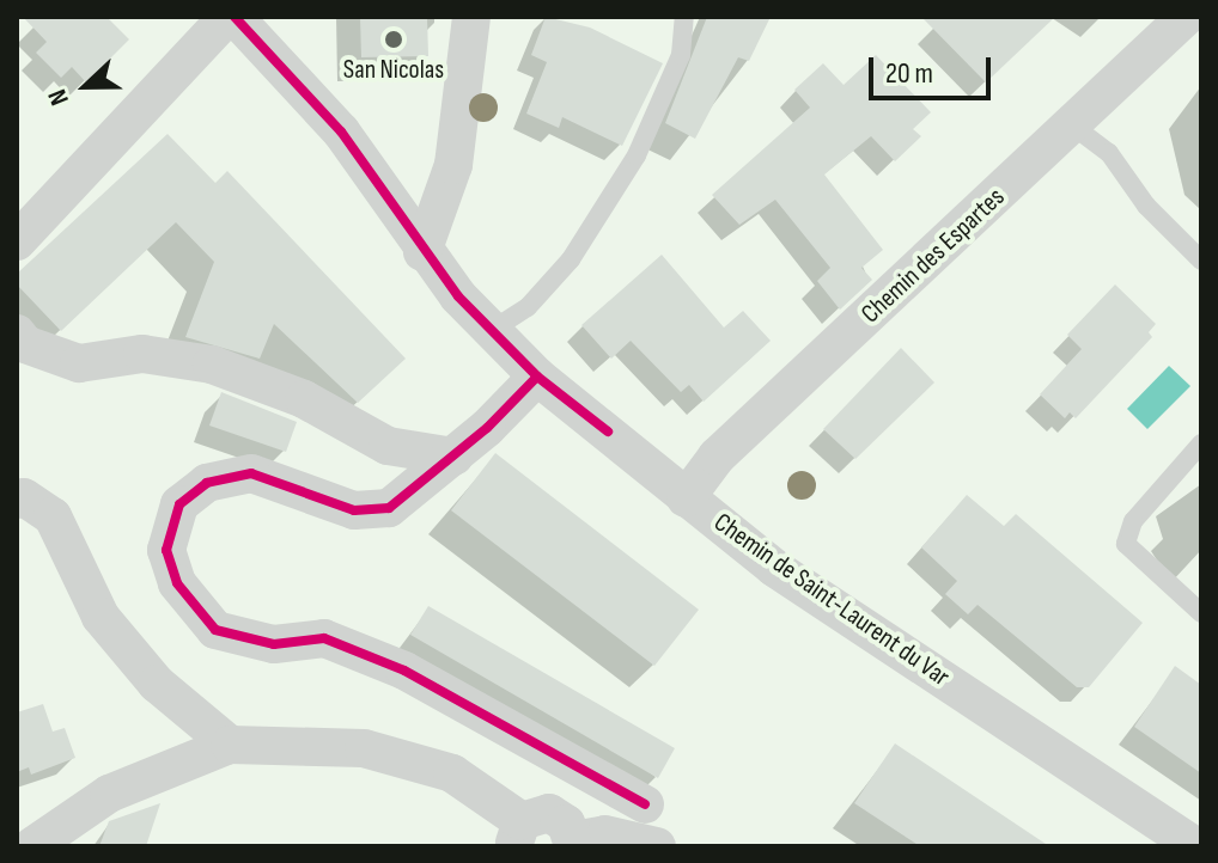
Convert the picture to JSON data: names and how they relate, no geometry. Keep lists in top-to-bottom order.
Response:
{
  "streets": {
    "street": ["Chemin des Espartes", "Chemin de Saint-Laurent du Var"]
  },
  "crossings": [
    ["Chemin des Espartes", "Chemin de Saint-Laurent du Var"]
  ],
  "places": ["San Nicolas"],
  "scale_bar": "20 m",
  "north": "left"
}
